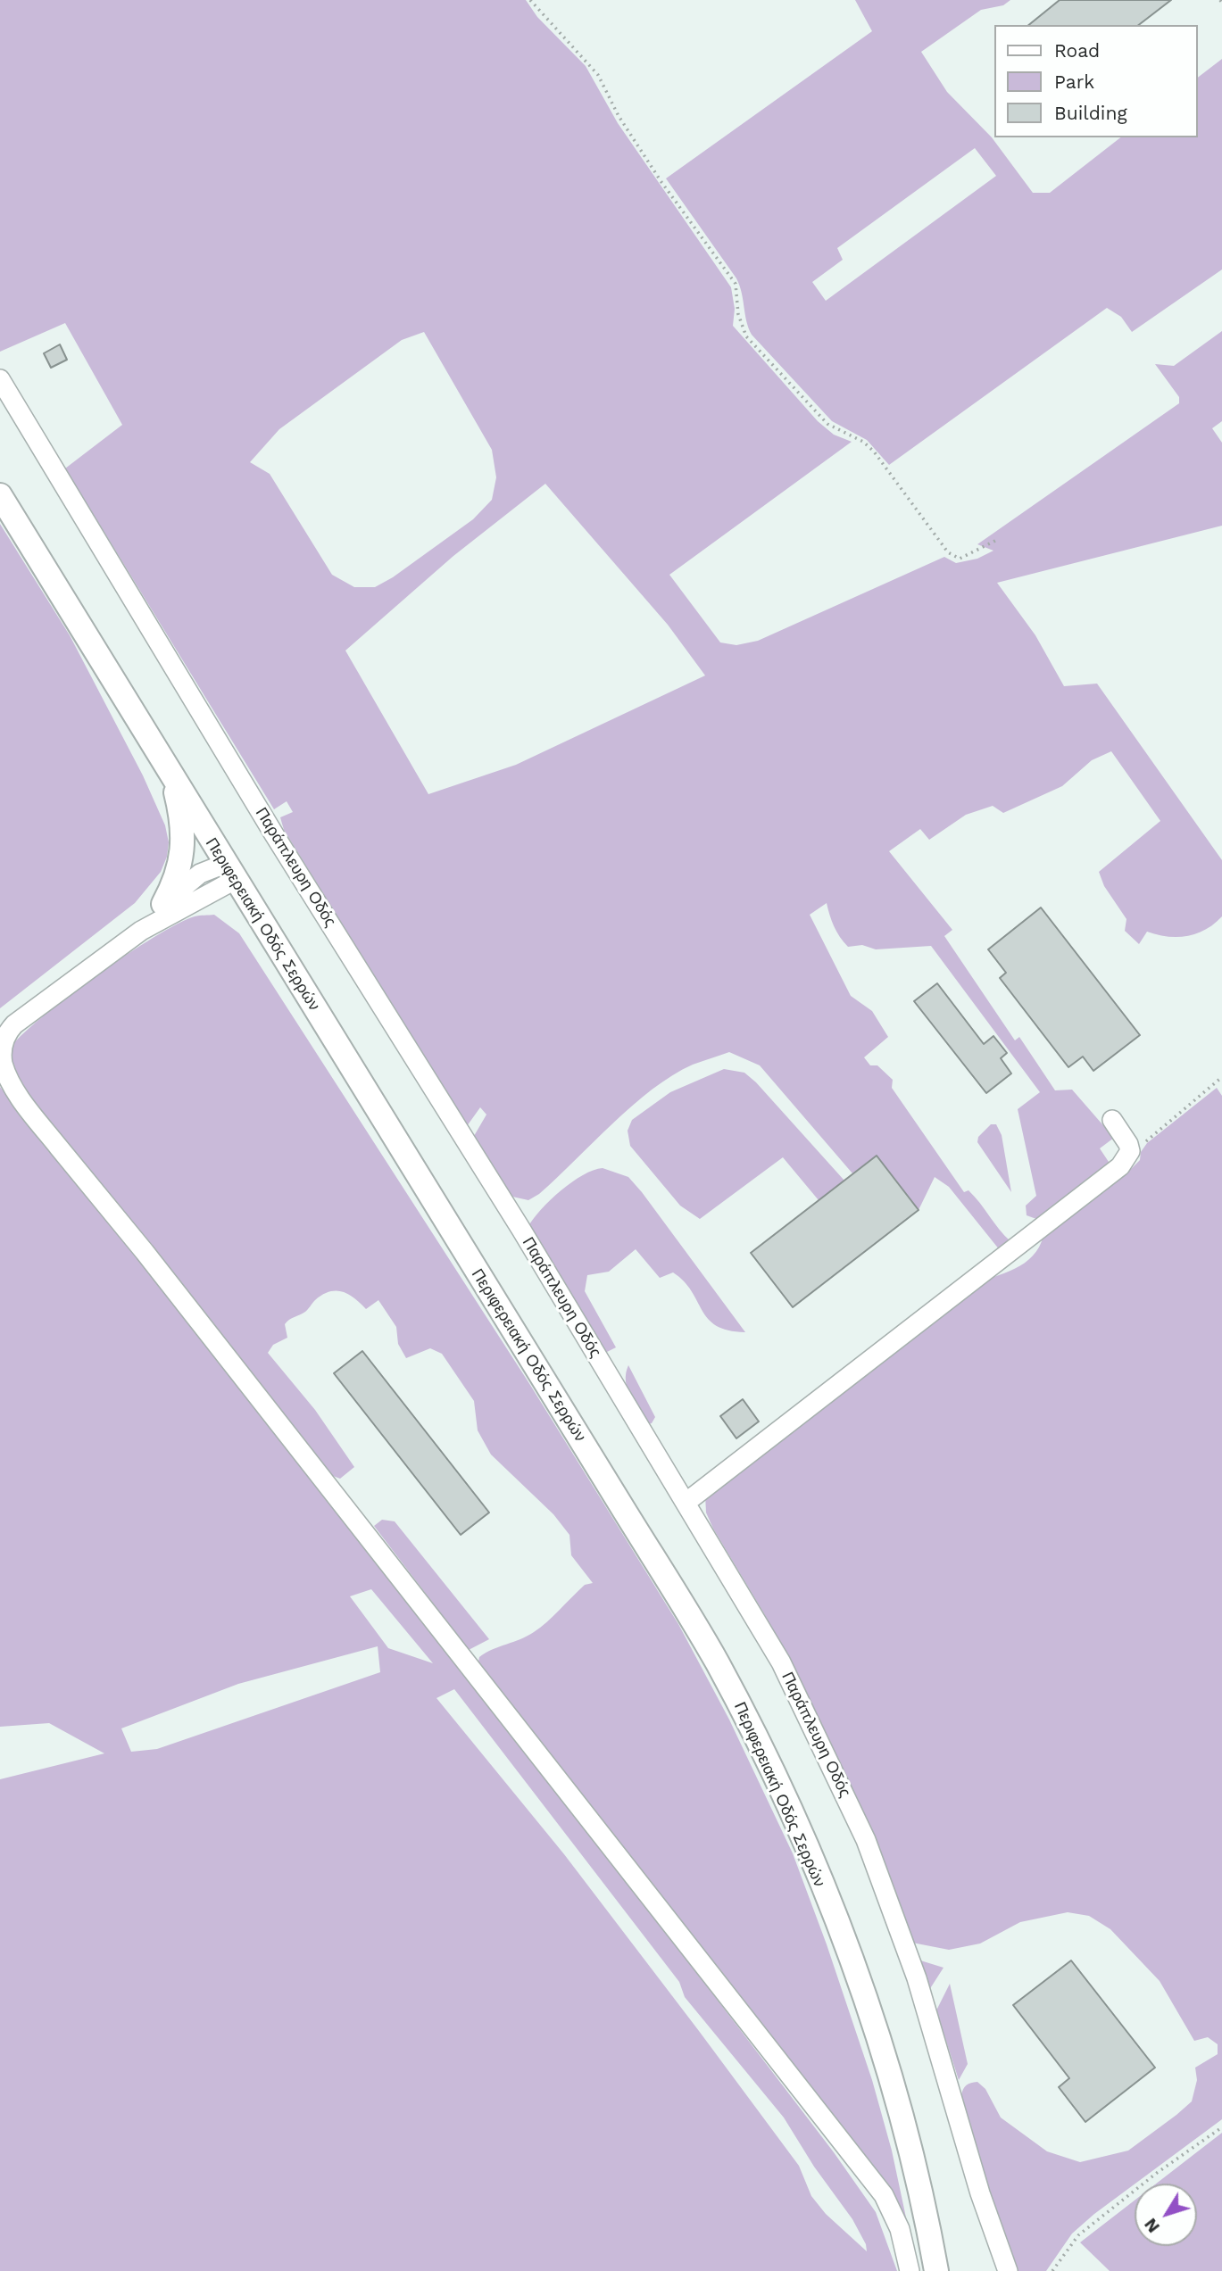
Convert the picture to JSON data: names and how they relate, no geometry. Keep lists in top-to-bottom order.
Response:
{
  "streets": {
    "main road": ["Περιφερειακή Οδός Σερρών"],
    "street": ["Παράπλευρη Οδός"]
  },
  "legend": ["Road", "Park", "Building"],
  "north": "bottom left"
}
